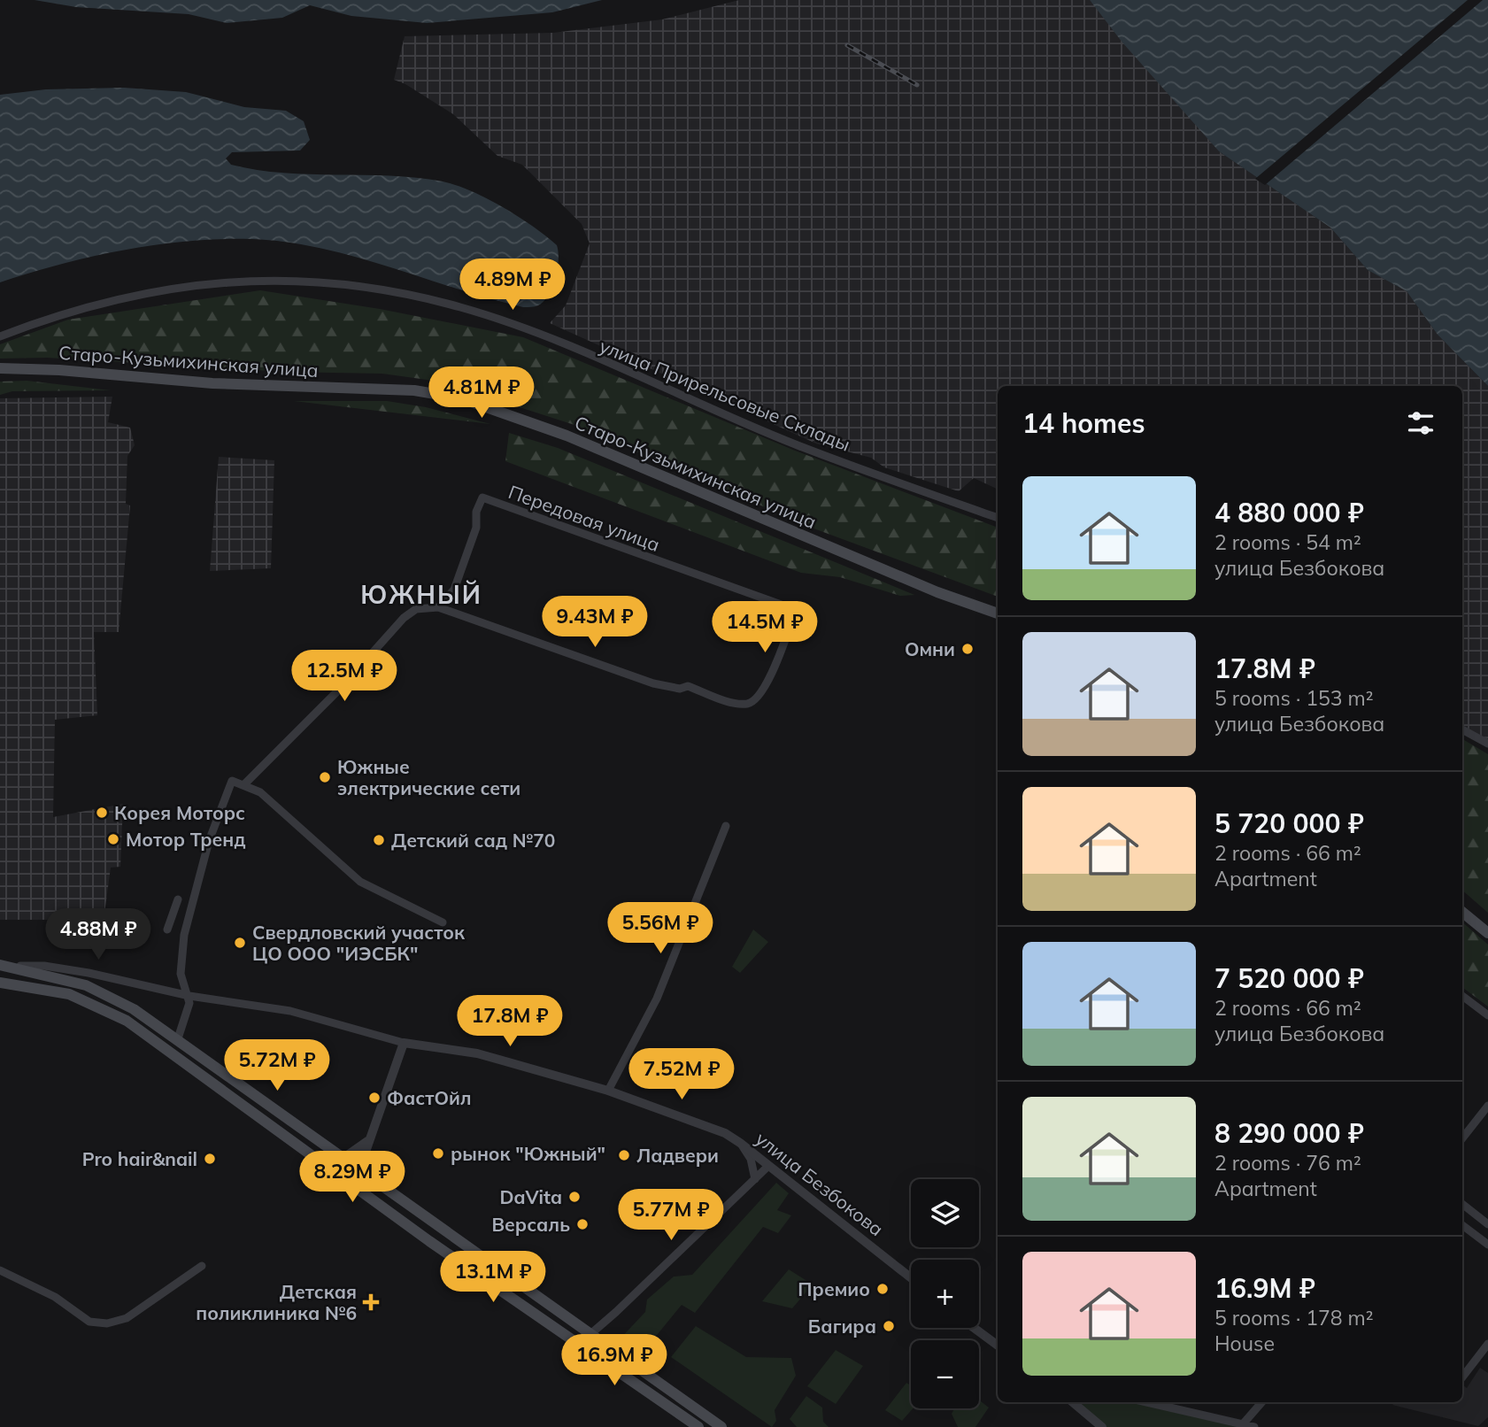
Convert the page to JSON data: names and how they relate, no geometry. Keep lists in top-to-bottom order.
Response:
{
  "streets": {
    "main road": ["Старо-Кузьмихинская улица"],
    "street": ["улица Прирельсовые Склады", "Передовая улица", "улица Безбокова"]
  },
  "districts": ["ЮЖНЫЙ"],
  "places": {
    "other": [
      "Омни",
      "Южные электрические сети",
      "Корея Моторс",
      "Мотор Тренд",
      "Детский сад №70",
      "Свердловский участок ЦО ООО \"ИЭСБК\"",
      "ФастОйл",
      "рынок \"Южный\"",
      "Ладвери",
      "Pro hair&nail",
      "DaVita",
      "Версаль",
      "Премио",
      "Багира"
    ],
    "health": ["Детская поликлиника №6"]
  },
  "page": {
    "price": [
      "4.89M ₽",
      "4.81M ₽",
      "9.43M ₽",
      "14.5M ₽",
      "12.5M ₽",
      "5.56M ₽",
      "4.88M ₽",
      "17.8M ₽",
      "5.72M ₽",
      "7.52M ₽",
      "8.29M ₽",
      "5.77M ₽",
      "13.1M ₽",
      "16.9M ₽"
    ],
    "heading": "14 homes",
    "list": [
      {
        "name": "4 880 000 ₽",
        "note": "2 rooms · 54 m² · улица Безбокова"
      },
      {
        "name": "17.8M ₽",
        "note": "5 rooms · 153 m² · улица Безбокова"
      },
      {
        "name": "5 720 000 ₽",
        "note": "2 rooms · 66 m² · Apartment"
      },
      {
        "name": "7 520 000 ₽",
        "note": "2 rooms · 66 m² · улица Безбокова"
      },
      {
        "name": "8 290 000 ₽",
        "note": "2 rooms · 76 m² · Apartment"
      },
      {
        "name": "16.9M ₽",
        "note": "5 rooms · 178 m² · House"
      }
    ],
    "map_buttons": ["+", "−"]
  }
}
